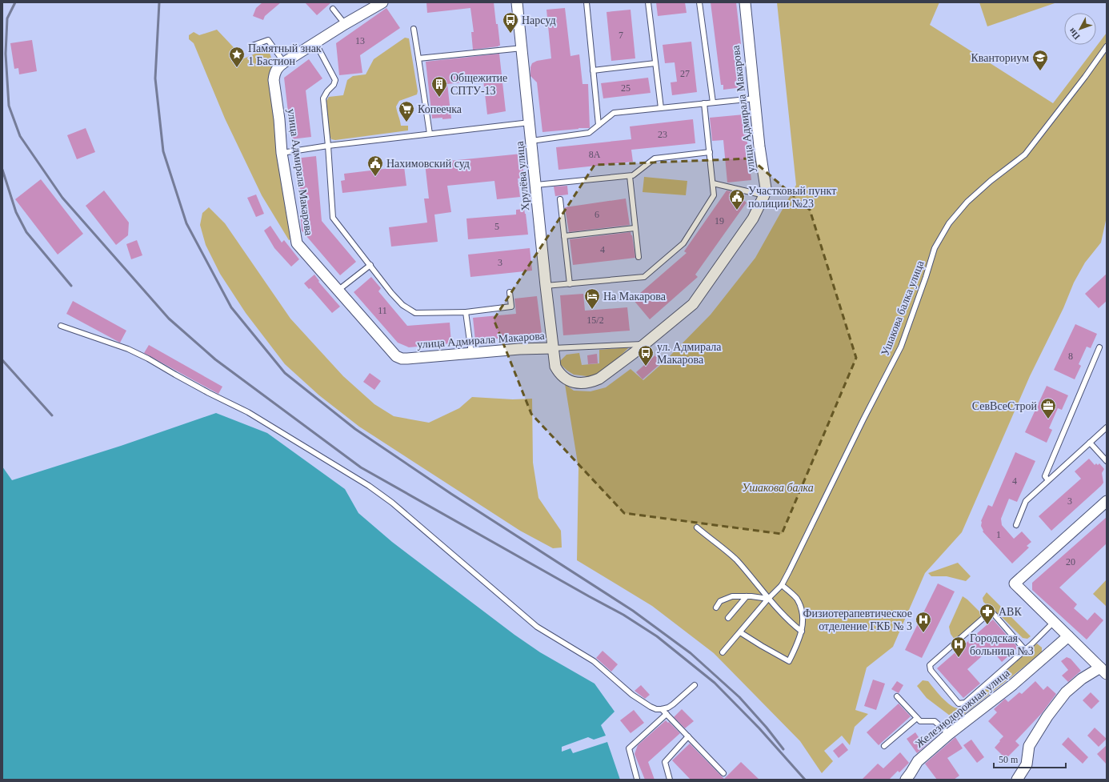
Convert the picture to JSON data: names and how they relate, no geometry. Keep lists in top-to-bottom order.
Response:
{
  "streets": {
    "street": ["улица Адмирала Макарова", "Хрулёва улица", "Железнодорожная улица"],
    "lane": ["Ушакова балка улица"]
  },
  "crossings": [
    ["улица Адмирала Макарова", "Хрулёва улица"]
  ],
  "parks": ["Ушакова балка"],
  "places": {
    "bus stop": ["Нарсуд", "ул. Адмирала Макарова"],
    "place": ["Памятный знак 1 Бастион"],
    "school or university": ["Кванториум"],
    "building": ["Общежитие СПТУ-13"],
    "supermarket": ["Копеечка"],
    "public building": ["Нахимовский суд", "Участковый пункт полиции №23"],
    "hotel": ["На Макарова"],
    "office": ["СевВсеСтрой"],
    "pharmacy": ["АВК"],
    "hospital": ["Физиотерапевтическое отделение ГКБ № 3", "Городская больница №3"]
  },
  "house_numbers": [
    "7",
    "13",
    "27",
    "25",
    "23",
    "8А",
    "6",
    "19",
    "5",
    "4",
    "3",
    "11",
    "15/2",
    "8",
    "4",
    "3",
    "1",
    "20"
  ],
  "scale_bar": "50 m",
  "north": "bottom left"
}
